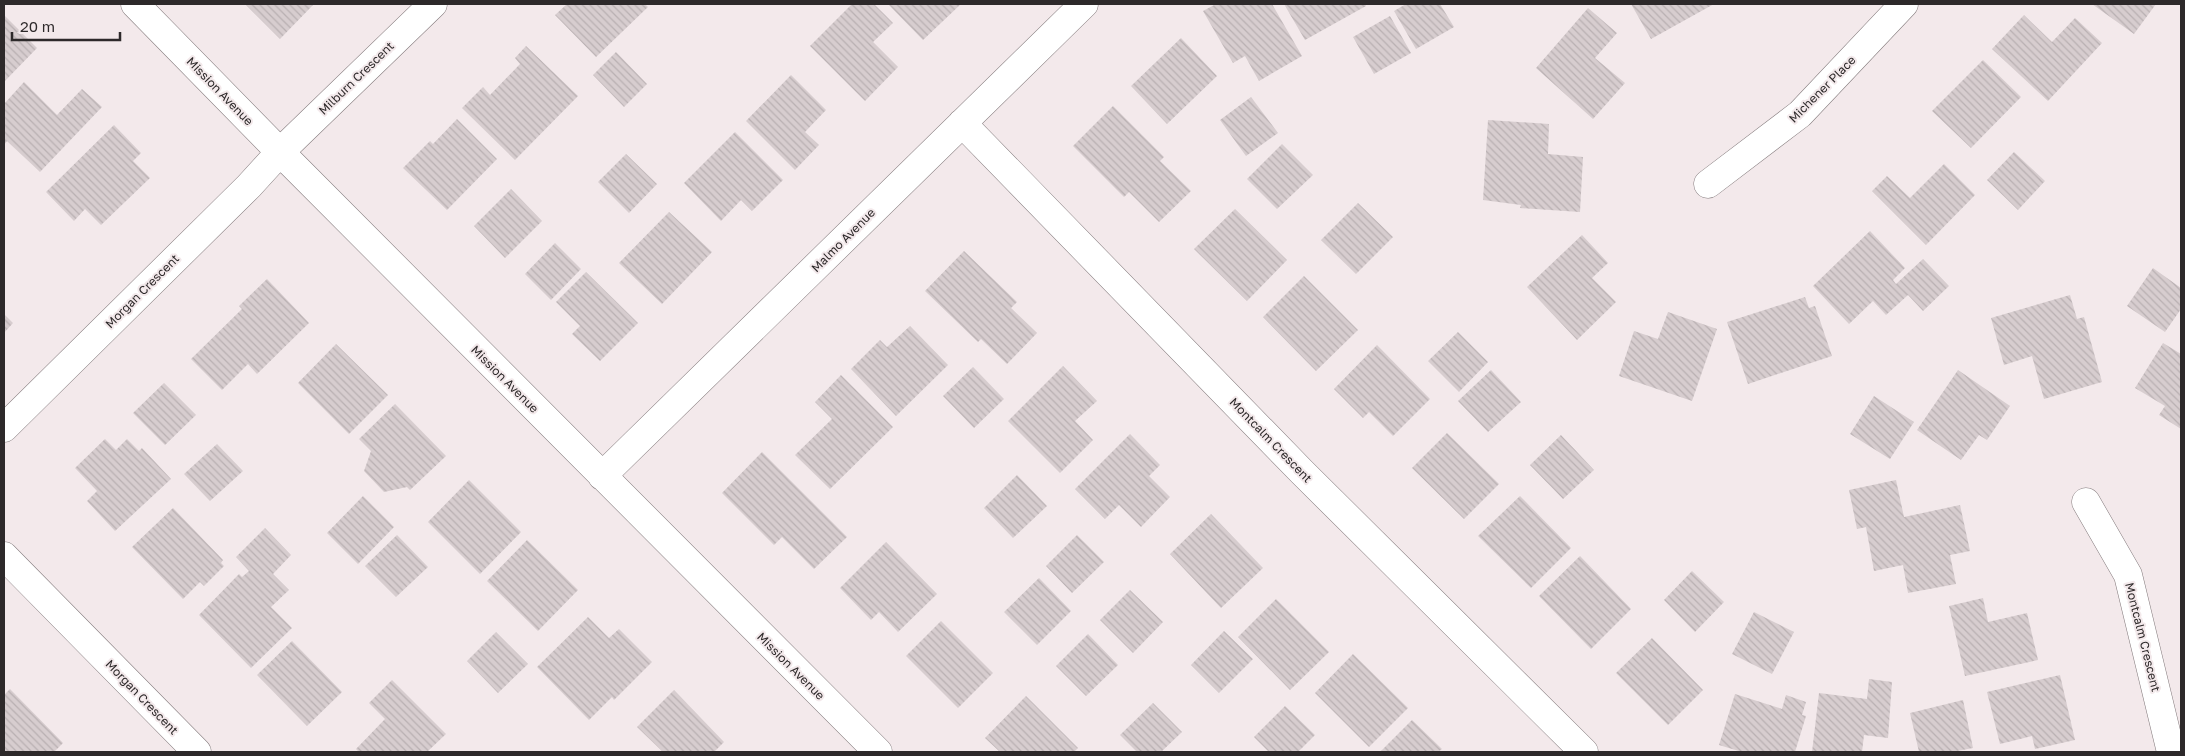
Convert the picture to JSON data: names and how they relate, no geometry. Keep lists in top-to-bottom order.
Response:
{
  "streets": {
    "street": [
      "Milburn Crescent",
      "Michener Place",
      "Mission Avenue",
      "Malmo Avenue",
      "Morgan Crescent",
      "Montcalm Crescent"
    ]
  },
  "crossings": [
    ["Milburn Crescent", "Mission Avenue"],
    ["Milburn Crescent", "Morgan Crescent"],
    ["Mission Avenue", "Malmo Avenue"],
    ["Mission Avenue", "Morgan Crescent"],
    ["Malmo Avenue", "Montcalm Crescent"]
  ],
  "scale_bar": "20 m"
}
